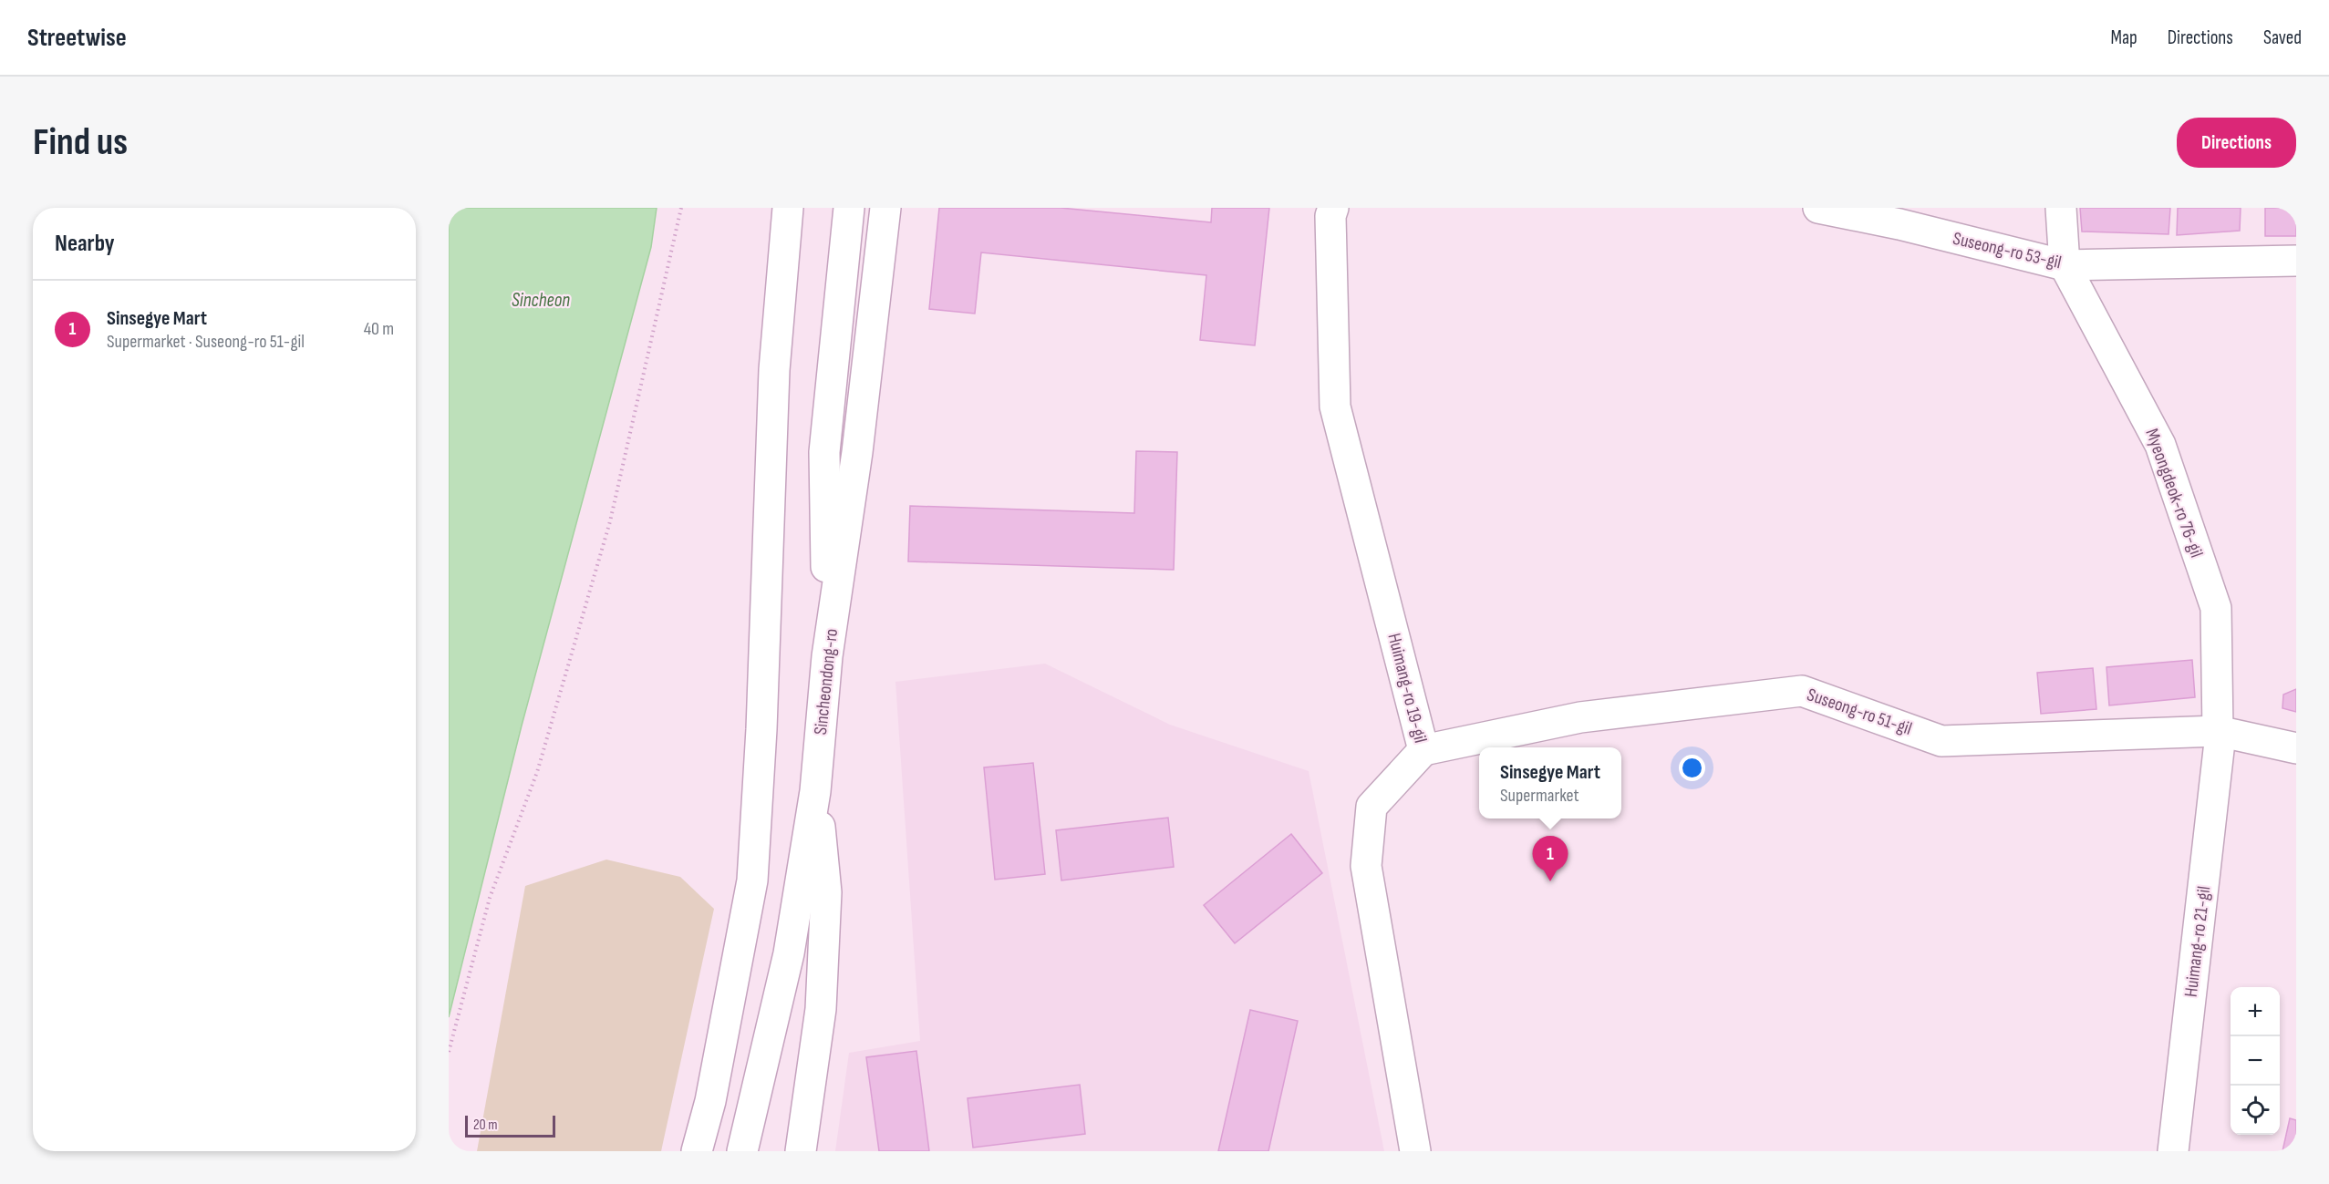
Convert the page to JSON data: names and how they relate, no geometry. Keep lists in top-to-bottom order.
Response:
{
  "streets": {
    "street": [
      "Suseong-ro 53-gil",
      "Myeongdeok-ro 76-gil",
      "Sincheondong-ro",
      "Huimang-ro 19-gil",
      "Suseong-ro 51-gil",
      "Huimang-ro 21-gil"
    ]
  },
  "crossings": [
    ["Suseong-ro 53-gil", "Myeongdeok-ro 76-gil"],
    ["Myeongdeok-ro 76-gil", "Suseong-ro 51-gil"],
    ["Myeongdeok-ro 76-gil", "Huimang-ro 21-gil"],
    ["Huimang-ro 19-gil", "Suseong-ro 51-gil"],
    ["Suseong-ro 51-gil", "Huimang-ro 21-gil"]
  ],
  "water": ["Sincheon"],
  "scale_bar": "20 m",
  "page": {
    "header": "Streetwise",
    "nav": ["Map", "Directions", "Saved"],
    "buttons": "Directions",
    "title": "Find us",
    "heading": "Nearby",
    "list": [
      {
        "mark": "1",
        "name": "Sinsegye Mart",
        "note": "Supermarket · Suseong-ro 51-gil",
        "value": "40 m"
      }
    ],
    "popup": ["Sinsegye Mart", "Supermarket"],
    "pins": "1",
    "map_buttons": ["+", "−"],
    "scale": "20 m"
  }
}
